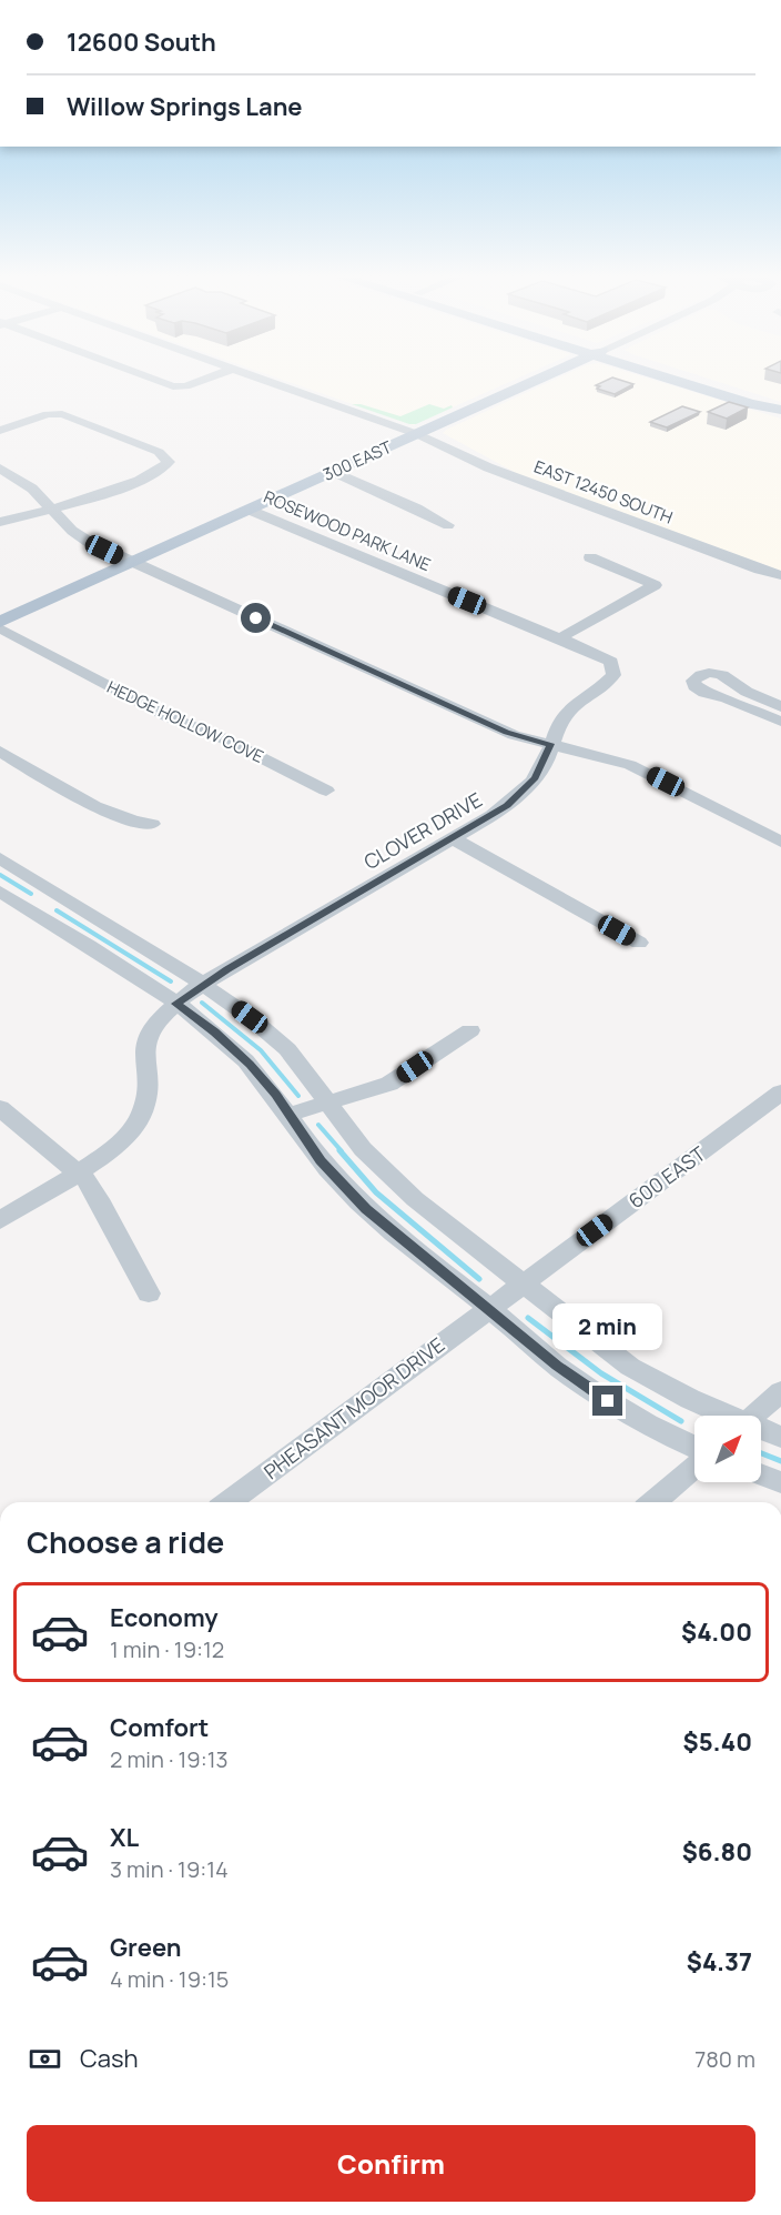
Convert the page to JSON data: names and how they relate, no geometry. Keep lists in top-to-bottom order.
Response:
{
  "streets": {
    "main road": ["300 EAST"],
    "street": [
      "EAST 12450 SOUTH",
      "ROSEWOOD PARK LANE",
      "HEDGE HOLLOW COVE",
      "CLOVER DRIVE",
      "600 EAST",
      "PHEASANT MOOR DRIVE"
    ]
  },
  "crossings": [
    ["300 EAST", "EAST 12450 SOUTH"],
    ["300 EAST", "ROSEWOOD PARK LANE"],
    ["ROSEWOOD PARK LANE", "CLOVER DRIVE"],
    ["600 EAST", "PHEASANT MOOR DRIVE"]
  ],
  "north": "top right",
  "page": {
    "banner": ["12600 South", "Willow Springs Lane"],
    "bubble": "2 min",
    "heading": "Choose a ride",
    "list": [
      {
        "name": "Economy",
        "note": "1 min · 19:12",
        "value": "$4.00"
      },
      {
        "name": "Comfort",
        "note": "2 min · 19:13",
        "value": "$5.40"
      },
      {
        "name": "XL",
        "note": "3 min · 19:14",
        "value": "$6.80"
      },
      {
        "name": "Green",
        "note": "4 min · 19:15",
        "value": "$4.37"
      }
    ],
    "pay": ["Cash", "780 m"],
    "buttons": "Confirm"
  }
}
